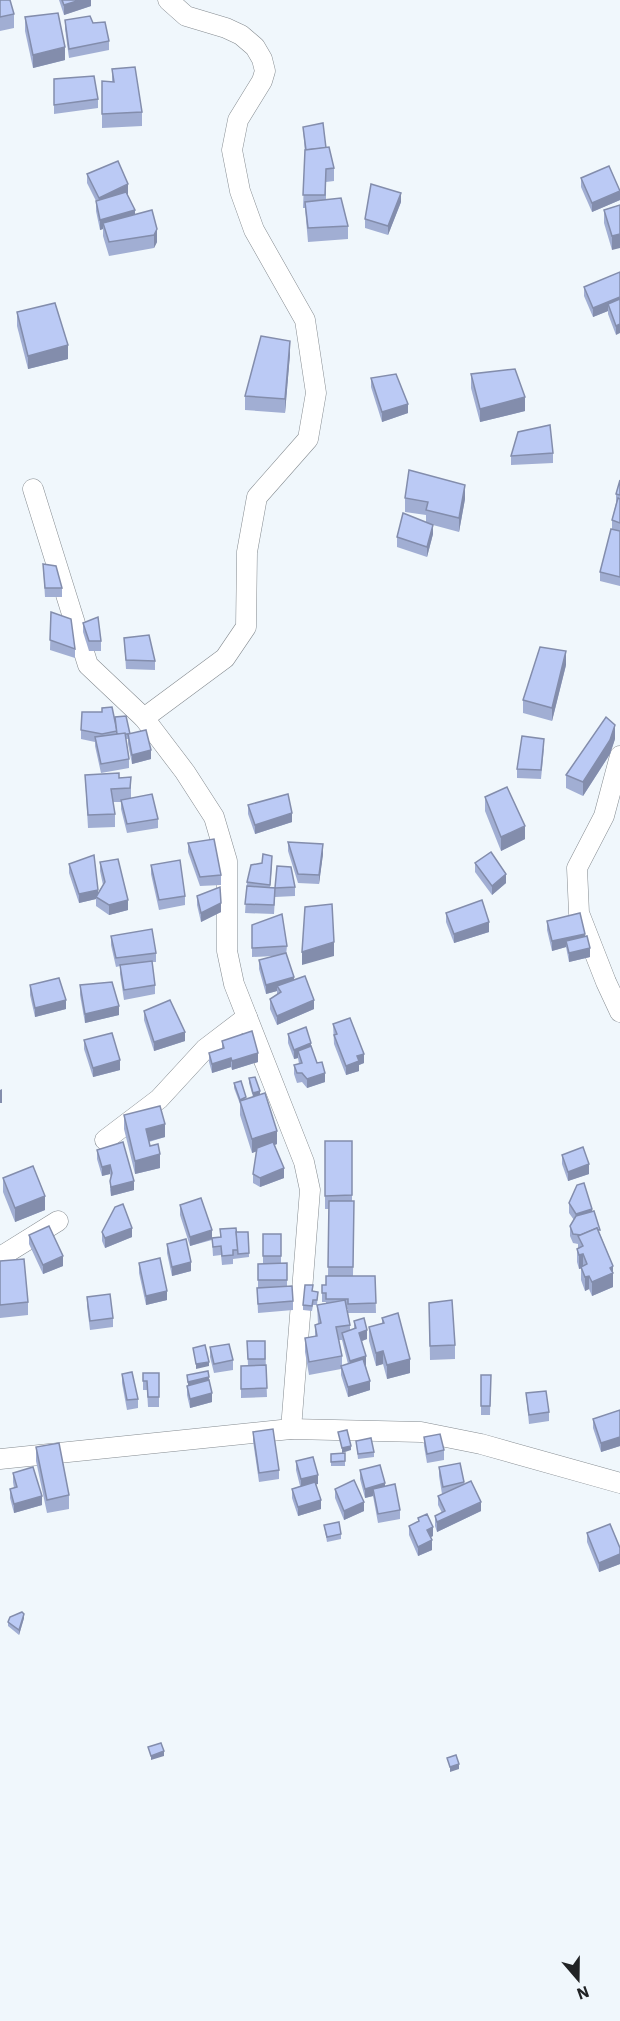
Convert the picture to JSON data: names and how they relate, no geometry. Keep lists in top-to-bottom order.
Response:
{
  "north": "bottom"
}
